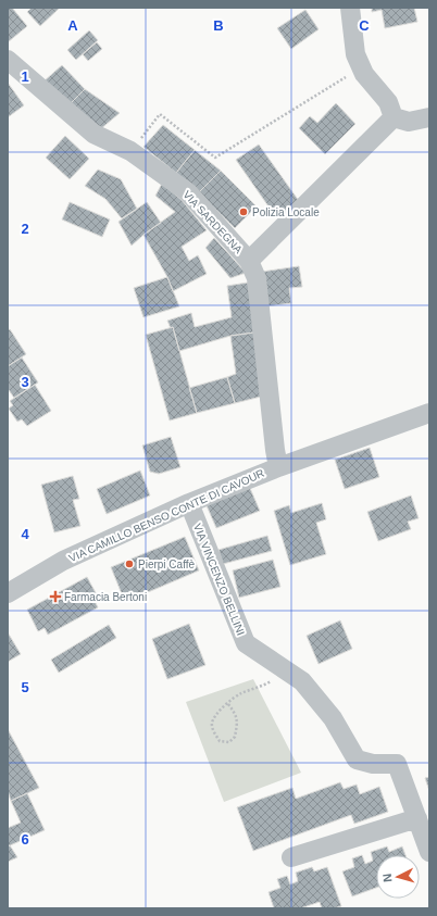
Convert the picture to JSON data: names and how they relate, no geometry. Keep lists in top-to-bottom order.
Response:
{
  "streets": {
    "street": ["VIA SARDEGNA", "VIA CAMILLO BENSO CONTE DI CAVOUR", "VIA VINCENZO BELLINI"]
  },
  "crossings": [
    ["VIA SARDEGNA", "VIA CAMILLO BENSO CONTE DI CAVOUR"],
    ["VIA CAMILLO BENSO CONTE DI CAVOUR", "VIA VINCENZO BELLINI"]
  ],
  "places": {
    "other": ["Polizia Locale", "Pierpi Caffè"],
    "health": ["Farmacia Bertoni"]
  },
  "north": "left",
  "grid": {
    "columns": ["A", "B", "C"],
    "rows": [
      "1",
      "2",
      "3",
      "4",
      "5",
      "6"
    ]
  }
}
